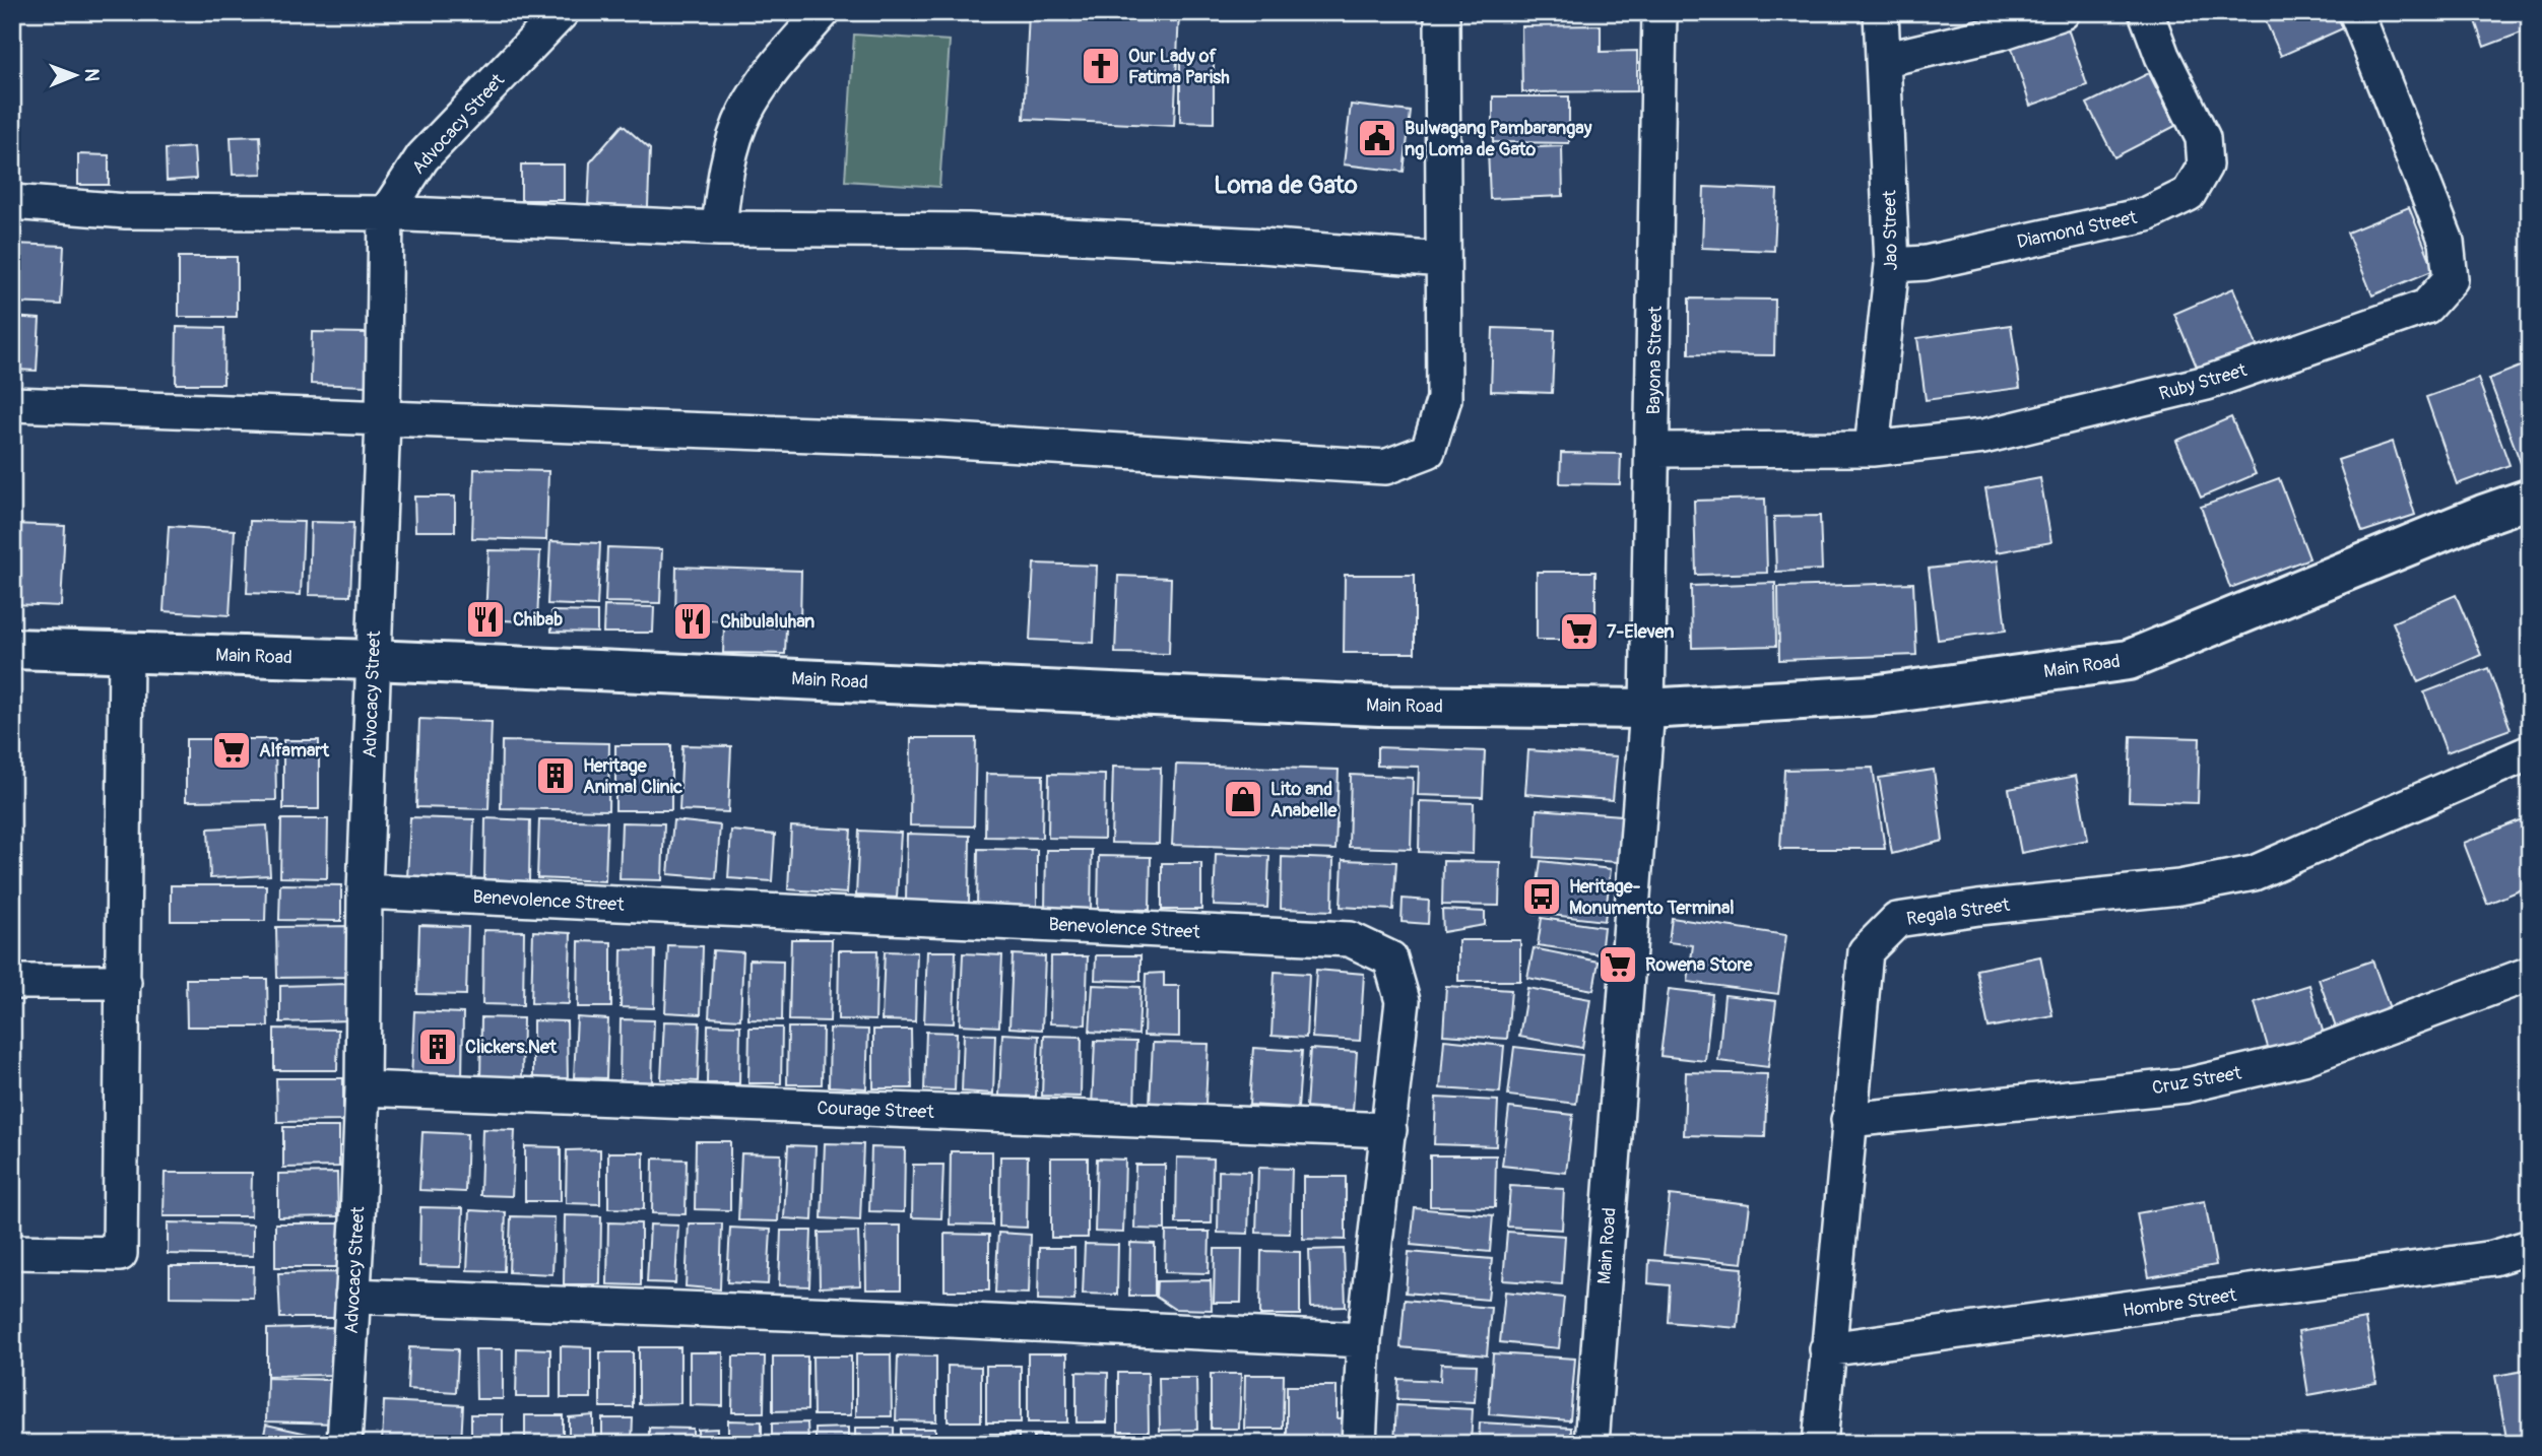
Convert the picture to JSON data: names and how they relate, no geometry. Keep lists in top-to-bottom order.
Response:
{
  "streets": {
    "main road": ["Main Road"],
    "street": [
      "Advocacy Street",
      "Diamond Street",
      "Jao Street",
      "Bayona Street",
      "Ruby Street",
      "Benevolence Street",
      "Regala Street",
      "Cruz Street",
      "Courage Street",
      "Hombre Street"
    ]
  },
  "crossings": [
    ["Advocacy Street", "Main Road"],
    ["Advocacy Street", "Benevolence Street"],
    ["Advocacy Street", "Courage Street"],
    ["Diamond Street", "Jao Street"],
    ["Jao Street", "Ruby Street"],
    ["Bayona Street", "Ruby Street"],
    ["Bayona Street", "Main Road"],
    ["Benevolence Street", "Courage Street"],
    ["Regala Street", "Cruz Street"],
    ["Regala Street", "Hombre Street"]
  ],
  "districts": ["Loma de Gato"],
  "places": {
    "church": ["Our Lady of Fatima Parish"],
    "public building": ["Bulwagang Pambarangay ng Loma de Gato"],
    "restaurant": ["Chibab", "Chibulaluhan"],
    "supermarket": ["7-Eleven", "Alfamart", "Rowena Store"],
    "building": ["Heritage Animal Clinic", "Clickers.Net"],
    "shop": ["Lito and Anabelle"],
    "bus stop": ["Heritage- Monumento Terminal"]
  },
  "north": "right"
}
